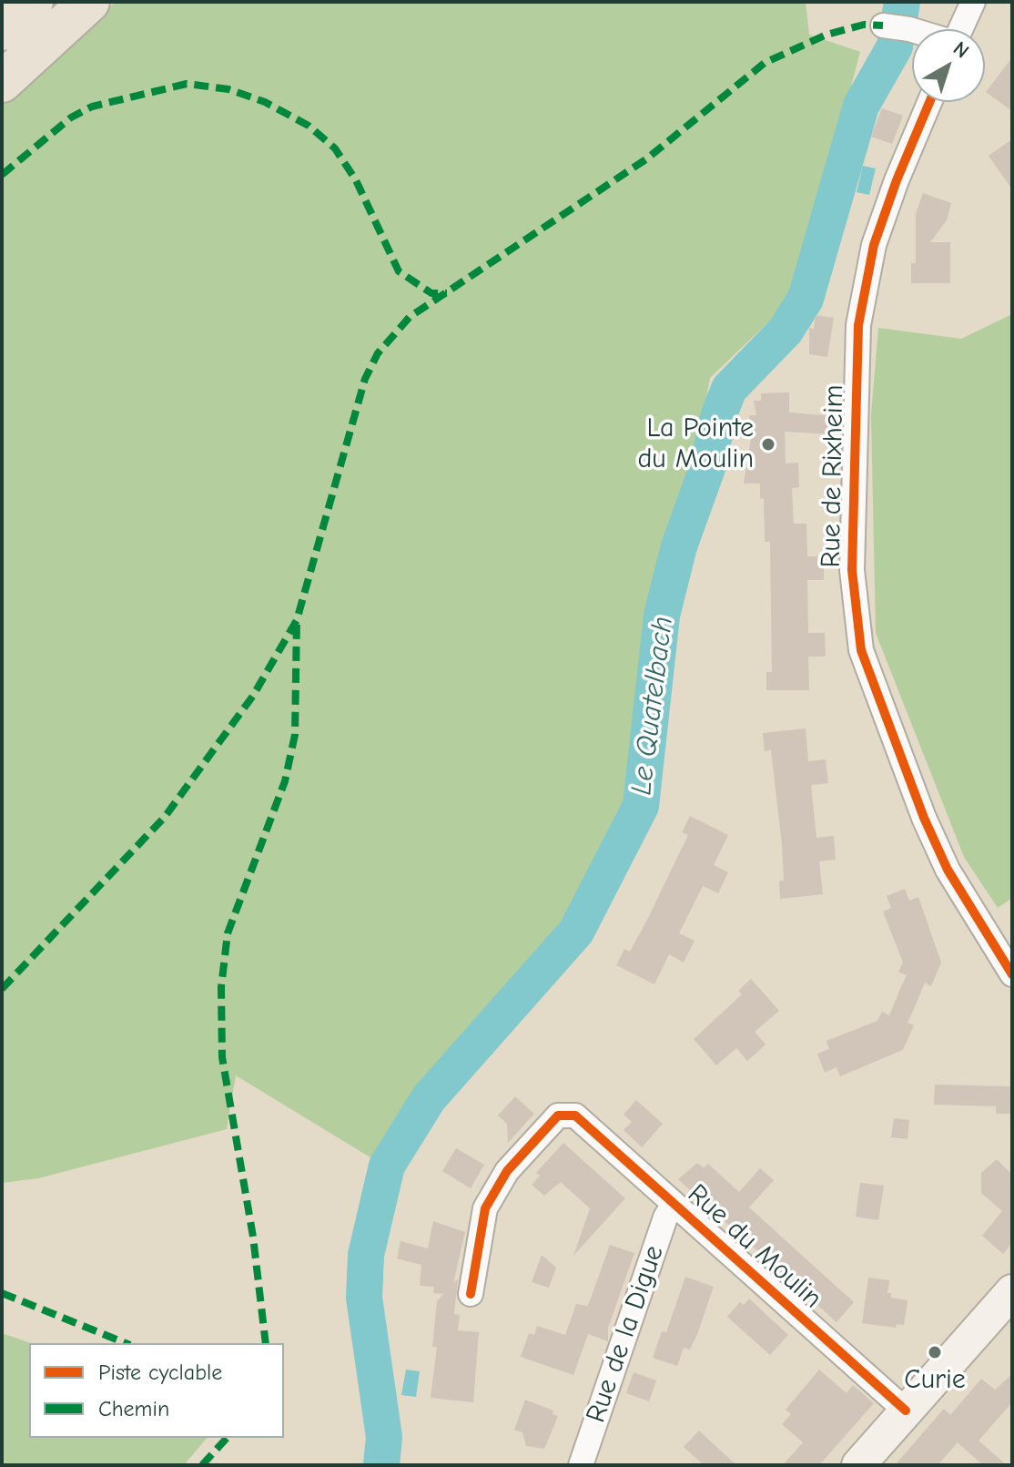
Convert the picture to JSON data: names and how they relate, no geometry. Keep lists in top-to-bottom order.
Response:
{
  "streets": {
    "street": ["Rue de Rixheim", "Rue du Moulin", "Rue de la Digue"]
  },
  "crossings": [
    ["Rue du Moulin", "Rue de la Digue"]
  ],
  "water": ["Le Quatelbach"],
  "places": ["La Pointe du Moulin", "Curie"],
  "legend": ["Piste cyclable", "Chemin"],
  "north": "top right"
}
